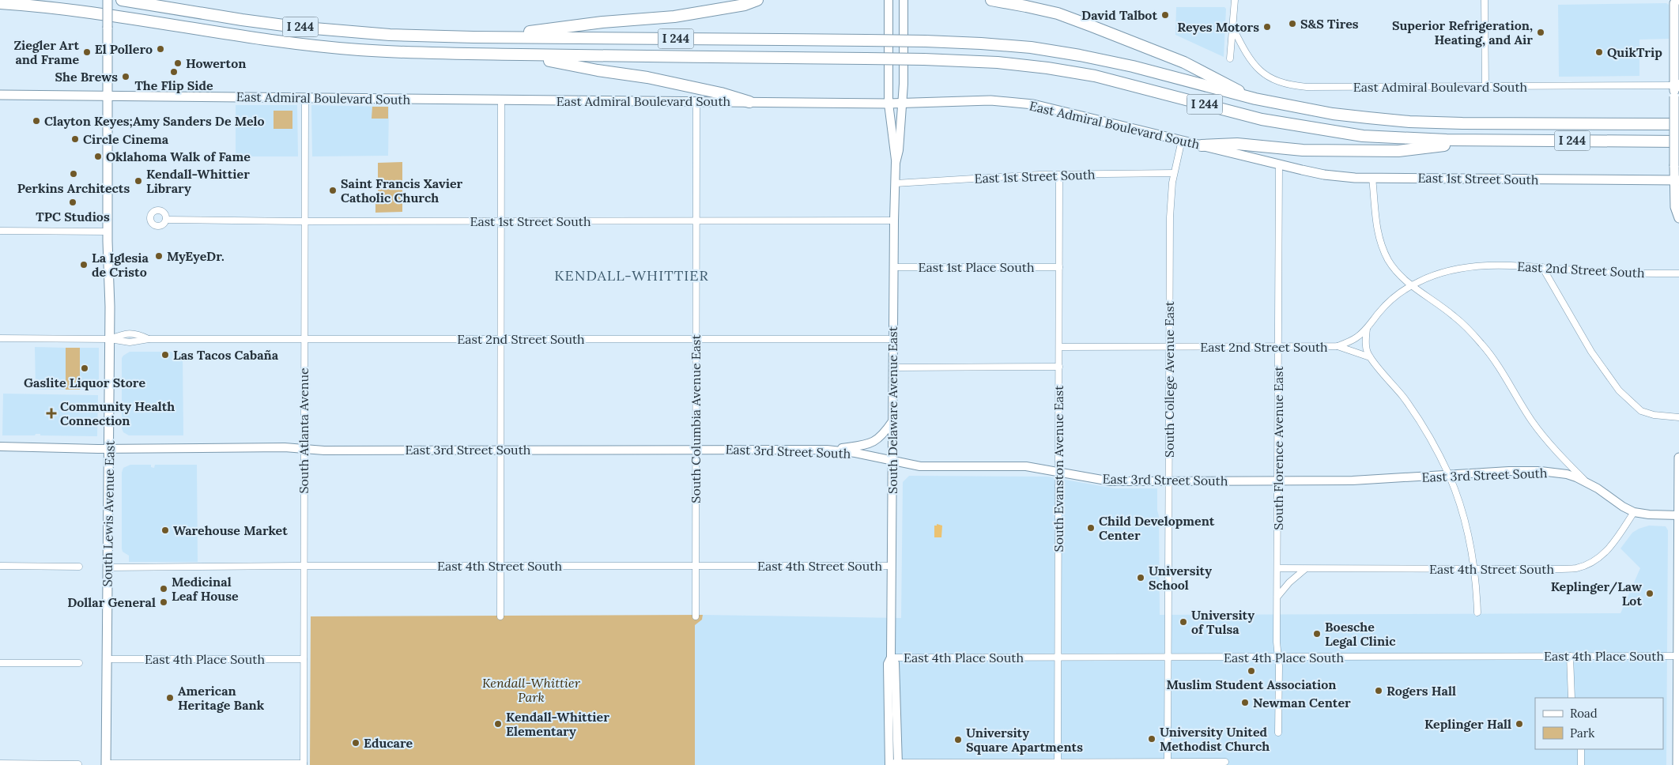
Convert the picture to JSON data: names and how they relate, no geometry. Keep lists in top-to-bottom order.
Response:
{
  "streets": {
    "highway": ["I 244"],
    "main road": ["East Admiral Boulevard South", "East 1st Street South", "South Lewis Avenue East"],
    "street": [
      "East 1st Place South",
      "East 2nd Street South",
      "South College Avenue East",
      "South Delaware Avenue East",
      "South Columbia Avenue East",
      "South Atlanta Avenue",
      "South Florence Avenue East",
      "East 3rd Street South",
      "South Evanston Avenue East",
      "East 4th Street South",
      "East 4th Place South"
    ]
  },
  "crossings": [
    ["East Admiral Boulevard South", "East 1st Street South"],
    ["East Admiral Boulevard South", "South College Avenue East"],
    ["East Admiral Boulevard South", "South Delaware Avenue East"],
    ["East Admiral Boulevard South", "South Columbia Avenue East"],
    ["East Admiral Boulevard South", "South Atlanta Avenue"],
    ["East Admiral Boulevard South", "South Florence Avenue East"],
    ["East Admiral Boulevard South", "South Lewis Avenue East"],
    ["East 1st Street South", "South College Avenue East"],
    ["East 1st Street South", "South Delaware Avenue East"],
    ["East 1st Street South", "South Columbia Avenue East"],
    ["East 1st Street South", "South Atlanta Avenue"],
    ["East 1st Street South", "South Florence Avenue East"],
    ["East 1st Street South", "South Evanston Avenue East"],
    ["East 1st Place South", "South Delaware Avenue East"],
    ["East 1st Place South", "South Evanston Avenue East"],
    ["East 2nd Street South", "South College Avenue East"],
    ["East 2nd Street South", "South Delaware Avenue East"],
    ["East 2nd Street South", "South Columbia Avenue East"],
    ["East 2nd Street South", "South Atlanta Avenue"],
    ["East 2nd Street South", "South Florence Avenue East"],
    ["East 2nd Street South", "South Evanston Avenue East"],
    ["East 2nd Street South", "South Lewis Avenue East"],
    ["South College Avenue East", "East 3rd Street South"],
    ["South College Avenue East", "East 4th Place South"],
    ["South Delaware Avenue East", "East 3rd Street South"],
    ["South Delaware Avenue East", "East 4th Street South"],
    ["South Delaware Avenue East", "East 4th Place South"],
    ["South Columbia Avenue East", "East 3rd Street South"],
    ["South Columbia Avenue East", "East 4th Street South"],
    ["South Atlanta Avenue", "East 3rd Street South"],
    ["South Atlanta Avenue", "East 4th Street South"],
    ["South Atlanta Avenue", "East 4th Place South"],
    ["South Florence Avenue East", "East 3rd Street South"],
    ["South Florence Avenue East", "East 4th Street South"],
    ["South Florence Avenue East", "East 4th Place South"],
    ["East 3rd Street South", "South Evanston Avenue East"],
    ["East 3rd Street South", "South Lewis Avenue East"],
    ["East 3rd Street South", "East 4th Street South"],
    ["South Evanston Avenue East", "East 4th Place South"],
    ["South Lewis Avenue East", "East 4th Street South"],
    ["South Lewis Avenue East", "East 4th Place South"]
  ],
  "districts": ["KENDALL-WHITTIER"],
  "parks": ["Kendall-Whittier Park"],
  "places": {
    "other": [
      "David Talbot",
      "S&S Tires",
      "Reyes Motors",
      "Superior Refrigeration, Heating, and Air",
      "El Pollero",
      "Ziegler Art and Frame",
      "QuikTrip",
      "Howerton",
      "The Flip Side",
      "She Brews",
      "Clayton Keyes;Amy Sanders De Melo",
      "Circle Cinema",
      "Oklahoma Walk of Fame",
      "Perkins Architects",
      "Kendall-Whittier Library",
      "Saint Francis Xavier Catholic Church",
      "TPC Studios",
      "MyEyeDr.",
      "La Iglesia de Cristo",
      "Las Tacos Cabaña",
      "Gaslite Liquor Store",
      "Child Development Center",
      "Warehouse Market",
      "University School",
      "Medicinal Leaf House",
      "Keplinger/Law Lot",
      "Dollar General",
      "University of Tulsa",
      "Boesche Legal Clinic",
      "Muslim Student Association",
      "Rogers Hall",
      "American Heritage Bank",
      "Newman Center",
      "Kendall-Whittier Elementary",
      "Keplinger Hall",
      "University United Methodist Church",
      "University Square Apartments",
      "Educare"
    ],
    "health": ["Community Health Connection"]
  },
  "legend": ["Road", "Park"]
}
